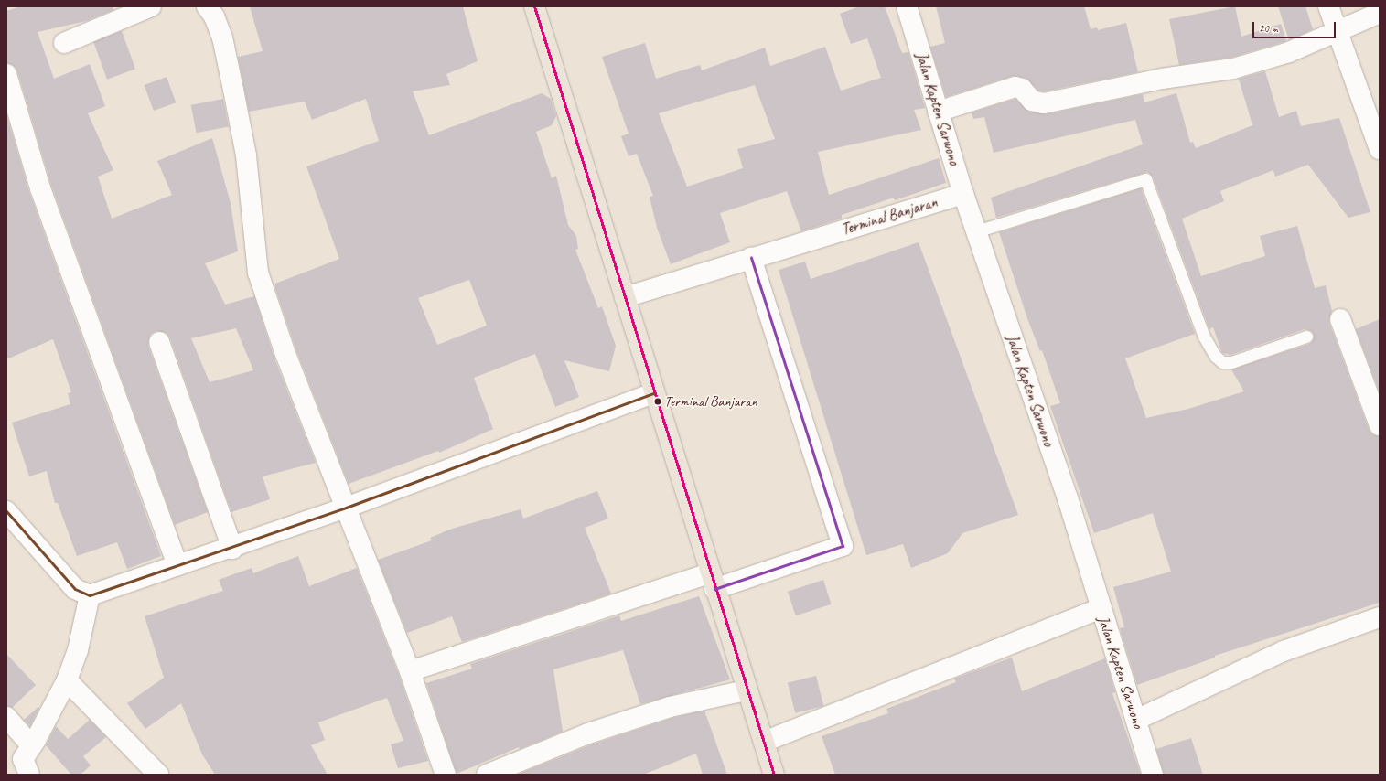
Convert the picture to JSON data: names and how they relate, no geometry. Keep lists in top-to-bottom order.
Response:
{
  "streets": {
    "street": ["Jalan Kapten Sarwono", "Terminal Banjaran"]
  },
  "crossings": [
    ["Jalan Kapten Sarwono", "Terminal Banjaran"]
  ],
  "places": ["Terminal Banjaran"],
  "scale_bar": "20 m"
}
